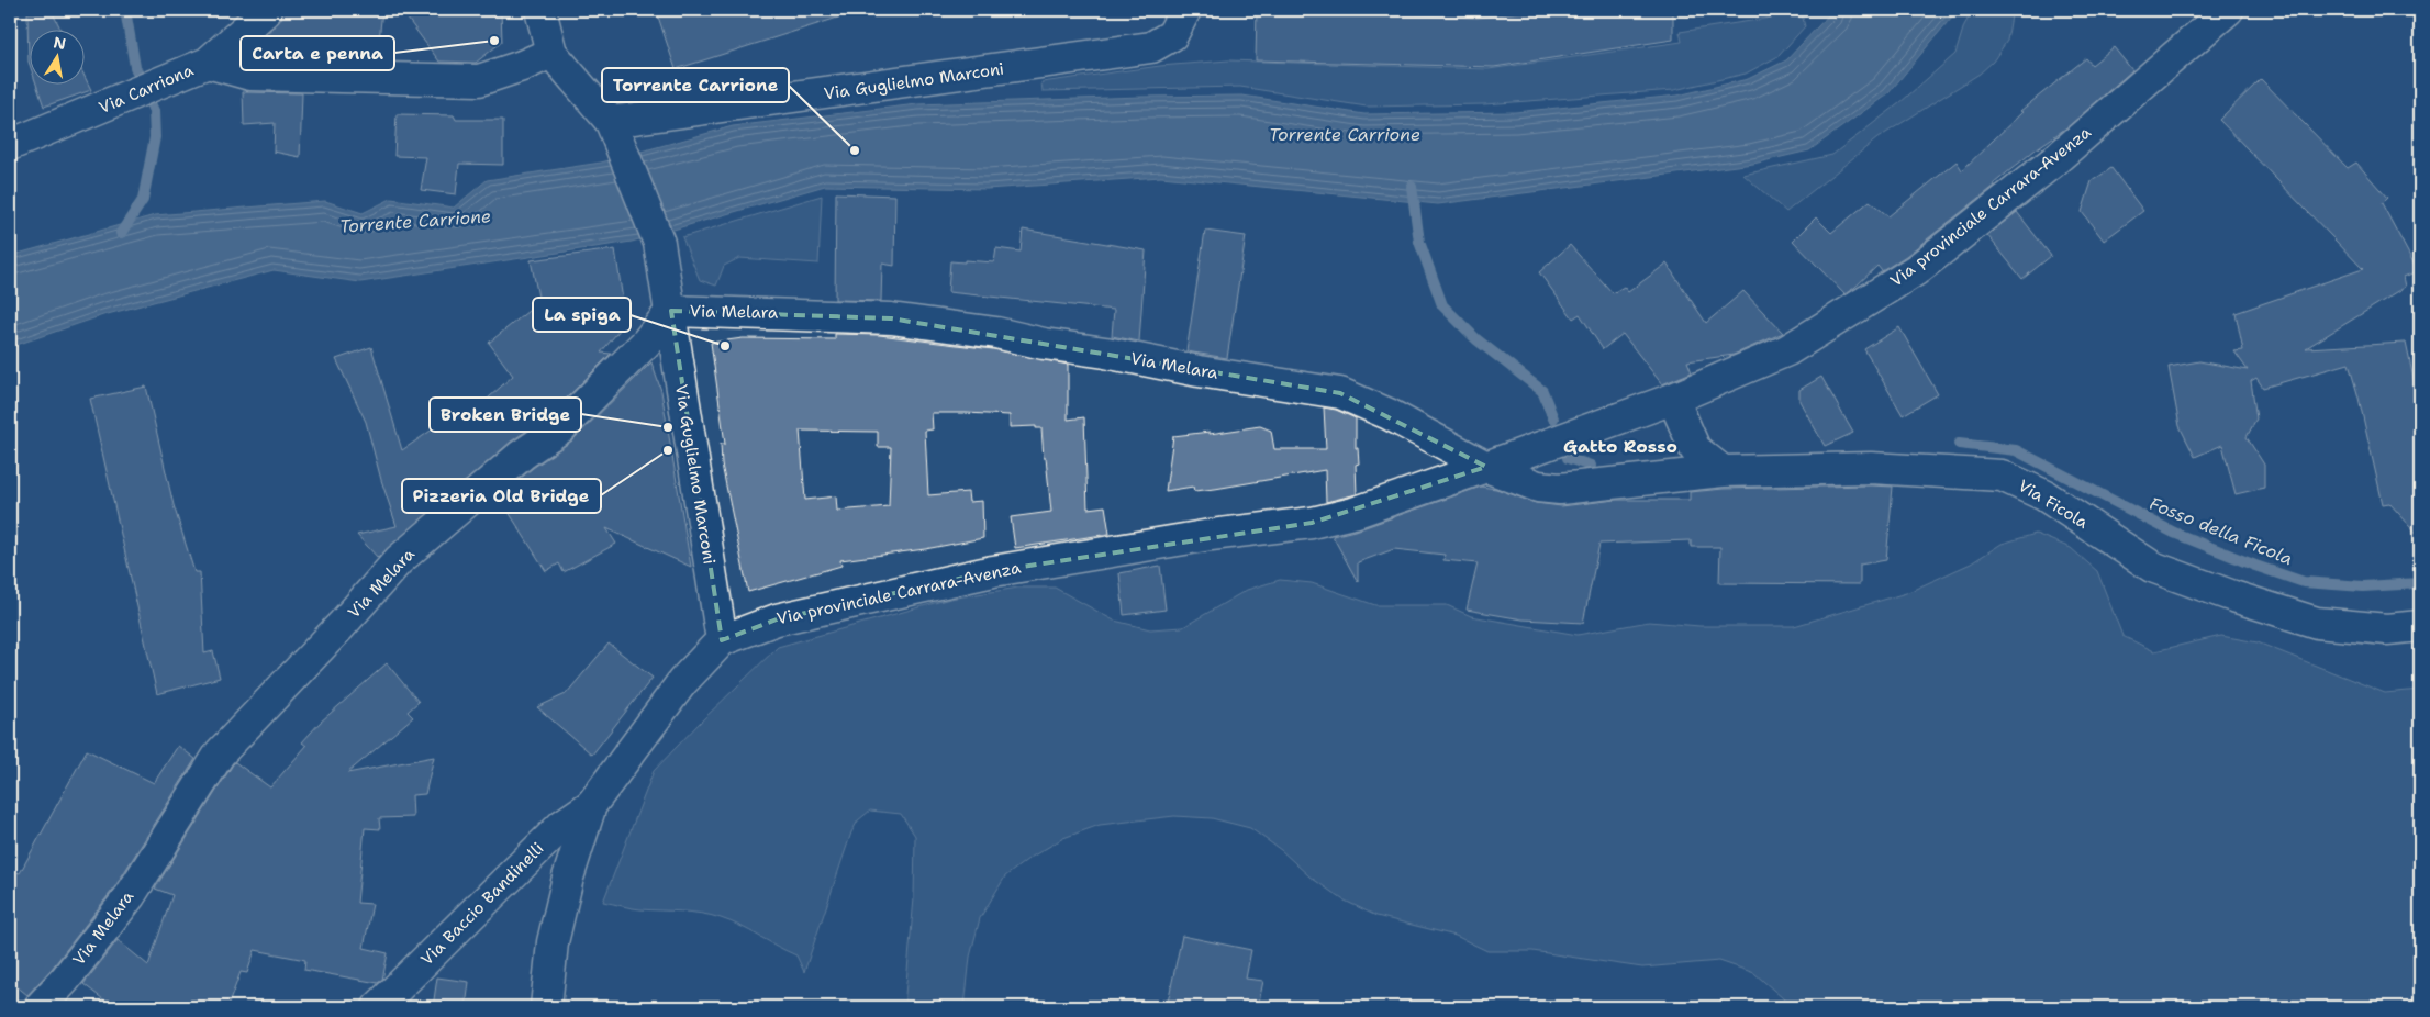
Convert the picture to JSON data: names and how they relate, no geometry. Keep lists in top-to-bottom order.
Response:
{
  "streets": {
    "street": [
      "Via Guglielmo Marconi",
      "Via Carriona",
      "Via provinciale Carrara-Avenza",
      "Via Melara",
      "Via Ficola",
      "Via Baccio Bandinelli"
    ]
  },
  "crossings": [
    ["Via Guglielmo Marconi", "Via provinciale Carrara-Avenza"],
    ["Via Guglielmo Marconi", "Via Melara"],
    ["Via provinciale Carrara-Avenza", "Via Melara"],
    ["Via provinciale Carrara-Avenza", "Via Baccio Bandinelli"]
  ],
  "districts": ["Gatto Rosso"],
  "water": ["Torrente Carrione", "Fosso della Ficola"],
  "places": [
    "Carta e penna",
    "Torrente Carrione",
    "La spiga",
    "Broken Bridge",
    "Pizzeria Old Bridge"
  ],
  "north": "top"
}
